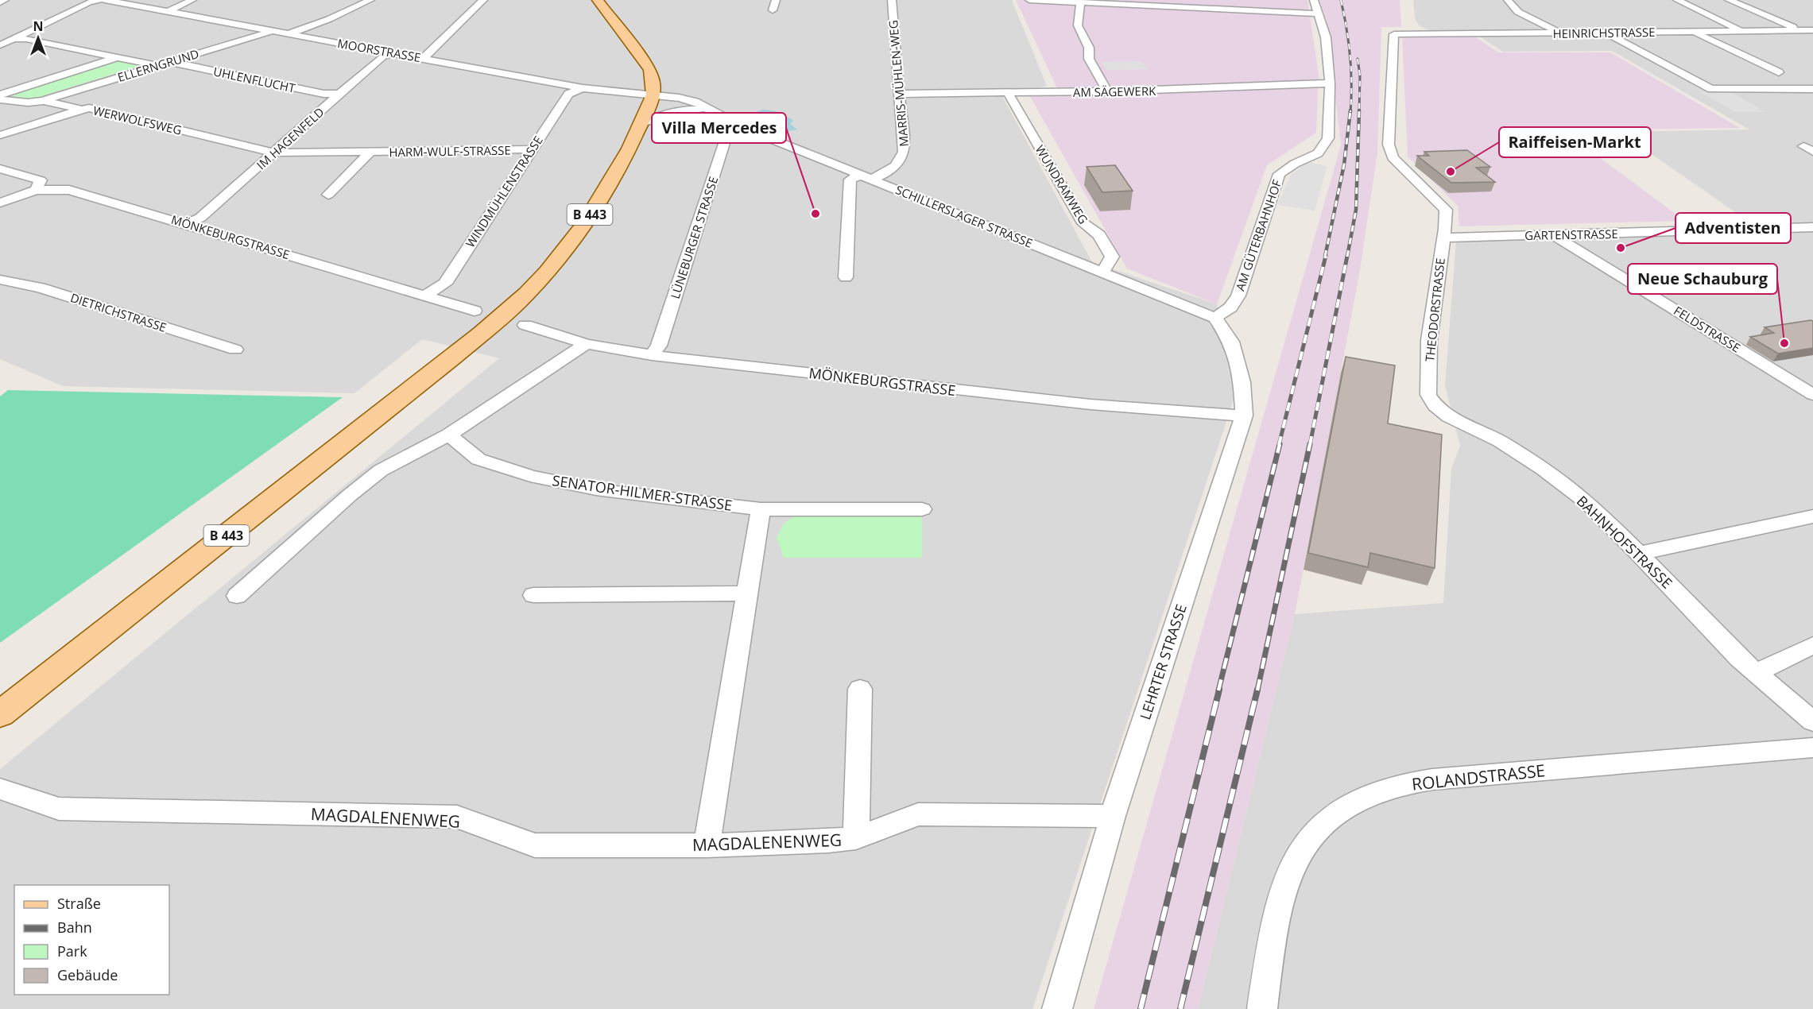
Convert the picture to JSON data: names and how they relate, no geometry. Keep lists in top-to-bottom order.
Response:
{
  "streets": {
    "main road": ["B 443"],
    "street": [
      "HEINRICHSTRASSE",
      "MOORSTRASSE",
      "ELLERNGRUND",
      "UHLENFLUCHT",
      "MARRIS-MÜHLEN-WEG",
      "AM SÄGEWERK",
      "WERWOLFSWEG",
      "IM HAGENFELD",
      "HARM-WULF-STRASSE",
      "WUNDRAMWEG",
      "WINDMÜHLENSTRASSE",
      "SCHILLERSLAGER STRASSE",
      "GARTENSTRASSE",
      "AM GÜTERBAHNHOF",
      "MÖNKEBURGSTRASSE",
      "LÜNEBURGER STRASSE",
      "THEODORSTRASSE",
      "DIETRICHSTRASSE",
      "FELDSTRASSE",
      "SENATOR-HILMER-STRASSE",
      "BAHNHOFSTRASSE",
      "LEHRTER STRASSE",
      "ROLANDSTRASSE",
      "MAGDALENENWEG"
    ]
  },
  "crossings": [
    ["HEINRICHSTRASSE", "THEODORSTRASSE"],
    ["MOORSTRASSE", "ELLERNGRUND"],
    ["MOORSTRASSE", "IM HAGENFELD"],
    ["MOORSTRASSE", "WINDMÜHLENSTRASSE"],
    ["MOORSTRASSE", "B 443"],
    ["MOORSTRASSE", "SCHILLERSLAGER STRASSE"],
    ["ELLERNGRUND", "UHLENFLUCHT"],
    ["ELLERNGRUND", "WERWOLFSWEG"],
    ["UHLENFLUCHT", "IM HAGENFELD"],
    ["MARRIS-MÜHLEN-WEG", "AM SÄGEWERK"],
    ["MARRIS-MÜHLEN-WEG", "SCHILLERSLAGER STRASSE"],
    ["AM SÄGEWERK", "WUNDRAMWEG"],
    ["AM SÄGEWERK", "AM GÜTERBAHNHOF"],
    ["WERWOLFSWEG", "IM HAGENFELD"],
    ["WERWOLFSWEG", "HARM-WULF-STRASSE"],
    ["IM HAGENFELD", "HARM-WULF-STRASSE"],
    ["IM HAGENFELD", "MÖNKEBURGSTRASSE"],
    ["HARM-WULF-STRASSE", "WINDMÜHLENSTRASSE"],
    ["WUNDRAMWEG", "SCHILLERSLAGER STRASSE"],
    ["WINDMÜHLENSTRASSE", "MÖNKEBURGSTRASSE"],
    ["B 443", "SCHILLERSLAGER STRASSE"],
    ["SCHILLERSLAGER STRASSE", "AM GÜTERBAHNHOF"],
    ["SCHILLERSLAGER STRASSE", "LÜNEBURGER STRASSE"],
    ["SCHILLERSLAGER STRASSE", "LEHRTER STRASSE"],
    ["GARTENSTRASSE", "THEODORSTRASSE"],
    ["GARTENSTRASSE", "FELDSTRASSE"],
    ["AM GÜTERBAHNHOF", "LEHRTER STRASSE"],
    ["MÖNKEBURGSTRASSE", "LÜNEBURGER STRASSE"],
    ["MÖNKEBURGSTRASSE", "LEHRTER STRASSE"],
    ["THEODORSTRASSE", "BAHNHOFSTRASSE"],
    ["LEHRTER STRASSE", "MAGDALENENWEG"]
  ],
  "places": [
    "Raiffeisen-Markt",
    "Villa Mercedes",
    "Adventisten",
    "Neue Schauburg"
  ],
  "legend": [
    "Straße",
    "Bahn",
    "Park",
    "Gebäude"
  ],
  "north": "top"
}
